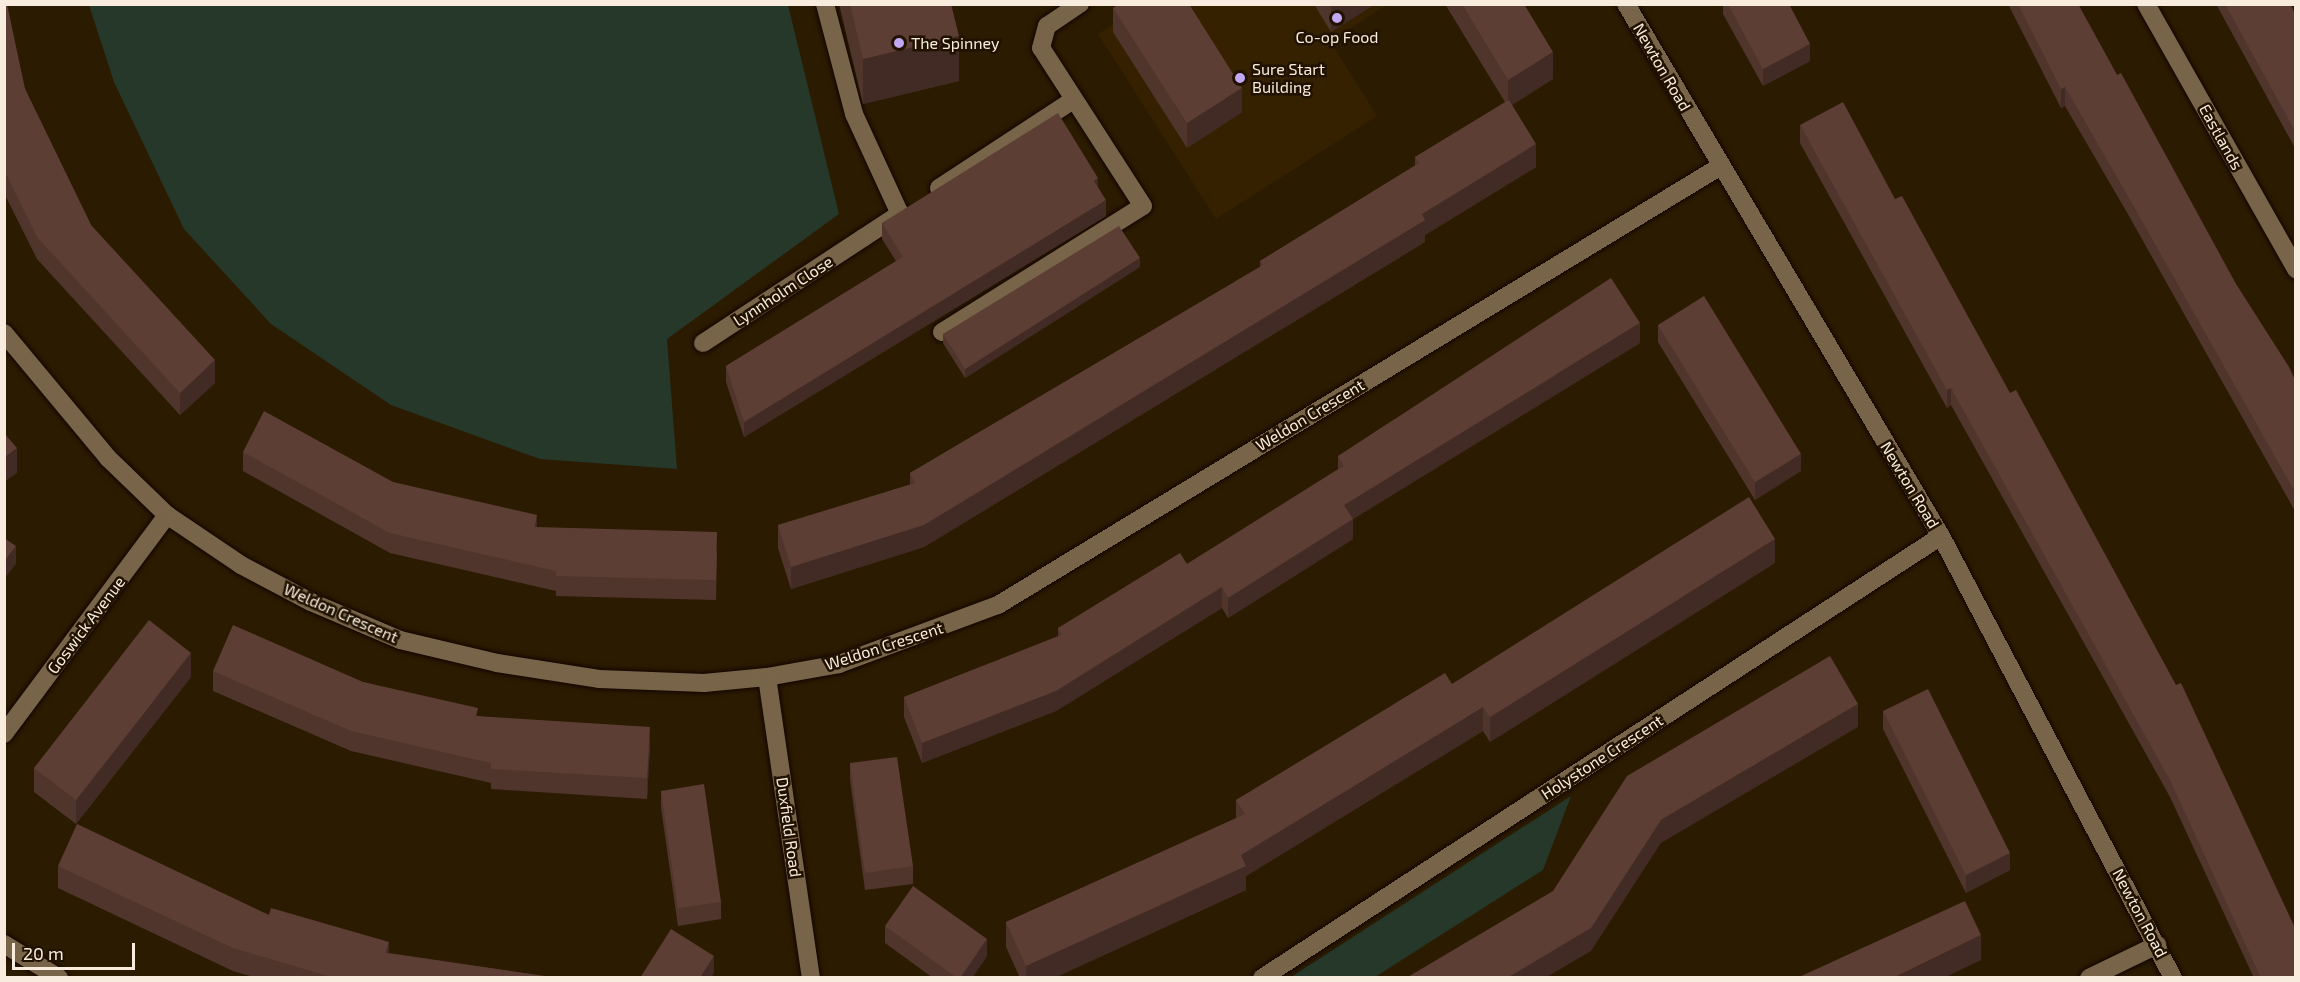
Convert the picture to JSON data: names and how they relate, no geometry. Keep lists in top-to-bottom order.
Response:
{
  "streets": {
    "street": [
      "Newton Road",
      "Eastlands",
      "Lynnholm Close",
      "Weldon Crescent",
      "Goswick Avenue",
      "Holystone Crescent",
      "Duxfield Road"
    ]
  },
  "crossings": [
    ["Newton Road", "Weldon Crescent"],
    ["Newton Road", "Holystone Crescent"],
    ["Weldon Crescent", "Goswick Avenue"],
    ["Weldon Crescent", "Duxfield Road"]
  ],
  "places": ["Co-op Food", "The Spinney", "Sure Start Building"],
  "scale_bar": "20 m"
}
